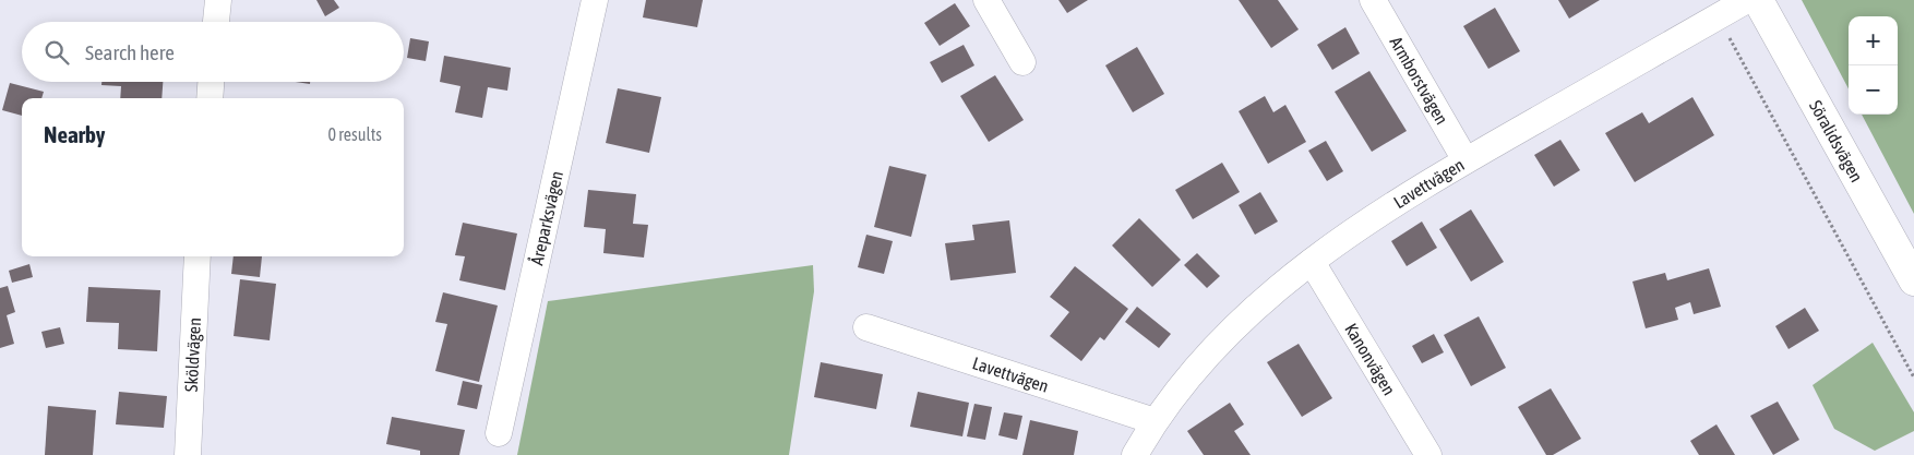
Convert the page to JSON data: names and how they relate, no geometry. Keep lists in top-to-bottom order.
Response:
{
  "streets": {
    "street": [
      "Armborstvägen",
      "Söralidsvägen",
      "Lavettvägen",
      "Åreparksvägen",
      "Sköldvägen",
      "Kanonvägen"
    ]
  },
  "crossings": [
    ["Armborstvägen", "Lavettvägen"],
    ["Lavettvägen", "Kanonvägen"]
  ],
  "page": {
    "map_buttons": ["+", "−"],
    "search": "Search here",
    "heading": ["Nearby", "0 results"]
  }
}
